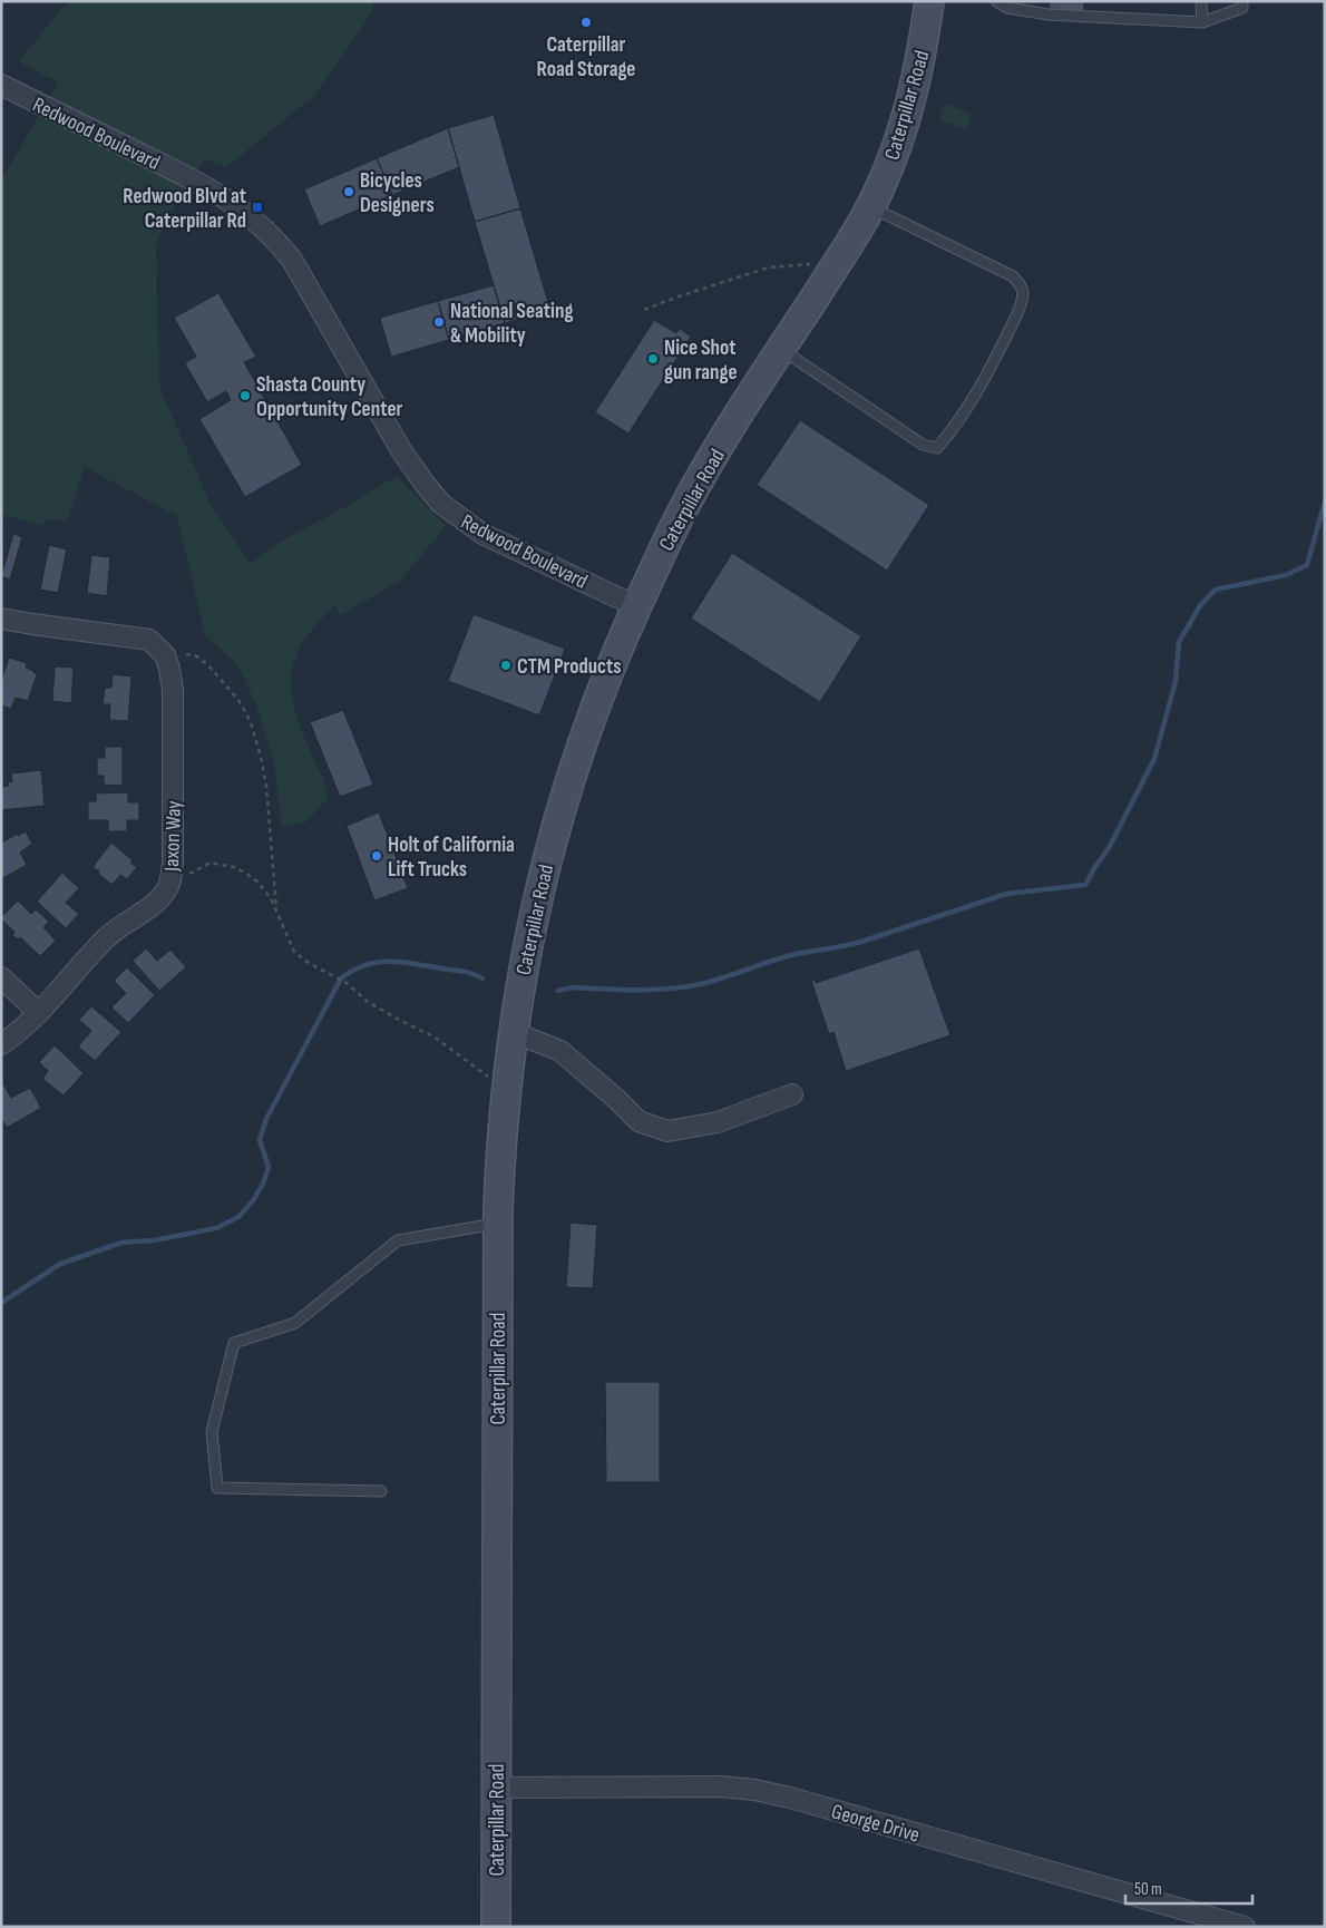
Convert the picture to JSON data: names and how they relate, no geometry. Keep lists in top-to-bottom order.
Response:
{
  "streets": {
    "street": [
      "Caterpillar Road",
      "Redwood Boulevard",
      "Jaxon Way",
      "George Drive"
    ]
  },
  "crossings": [
    ["Caterpillar Road", "Redwood Boulevard"],
    ["Caterpillar Road", "George Drive"]
  ],
  "places": {
    "other": [
      "Caterpillar Road Storage",
      "Bicycles Designers",
      "National Seating & Mobility",
      "Nice Shot gun range",
      "Shasta County Opportunity Center",
      "CTM Products",
      "Holt of California Lift Trucks"
    ],
    "transit": ["Redwood Blvd at Caterpillar Rd"]
  },
  "scale_bar": "50 m"
}
